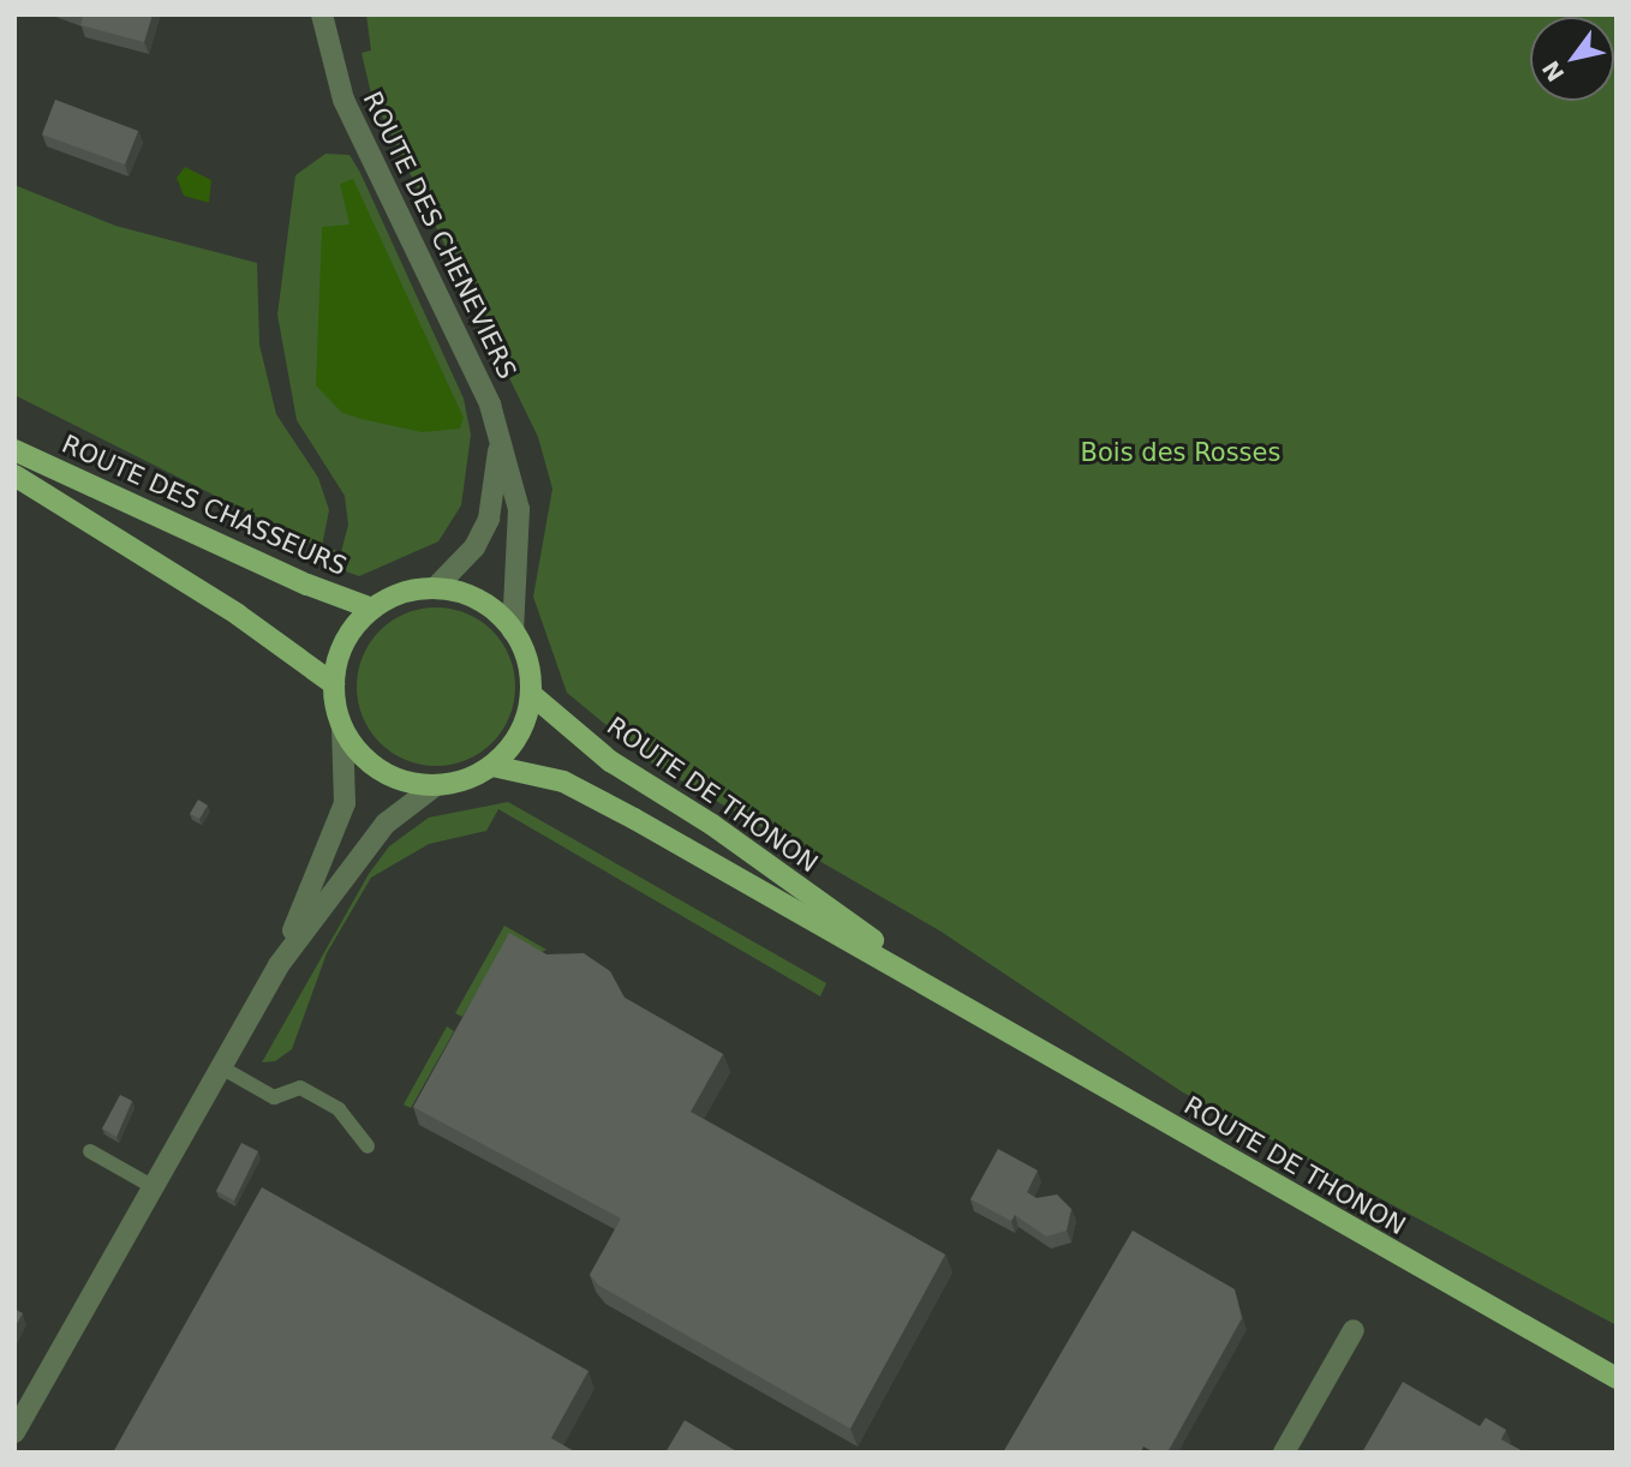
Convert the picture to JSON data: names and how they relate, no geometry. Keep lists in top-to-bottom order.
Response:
{
  "streets": {
    "main road": ["ROUTE DES CHASSEURS", "ROUTE DE THONON"],
    "street": ["ROUTE DES CHENEVIERS"]
  },
  "crossings": [
    ["ROUTE DES CHENEVIERS", "ROUTE DES CHASSEURS"],
    ["ROUTE DES CHENEVIERS", "ROUTE DE THONON"],
    ["ROUTE DES CHASSEURS", "ROUTE DE THONON"]
  ],
  "parks": ["Bois des Rosses"],
  "north": "bottom left"
}
